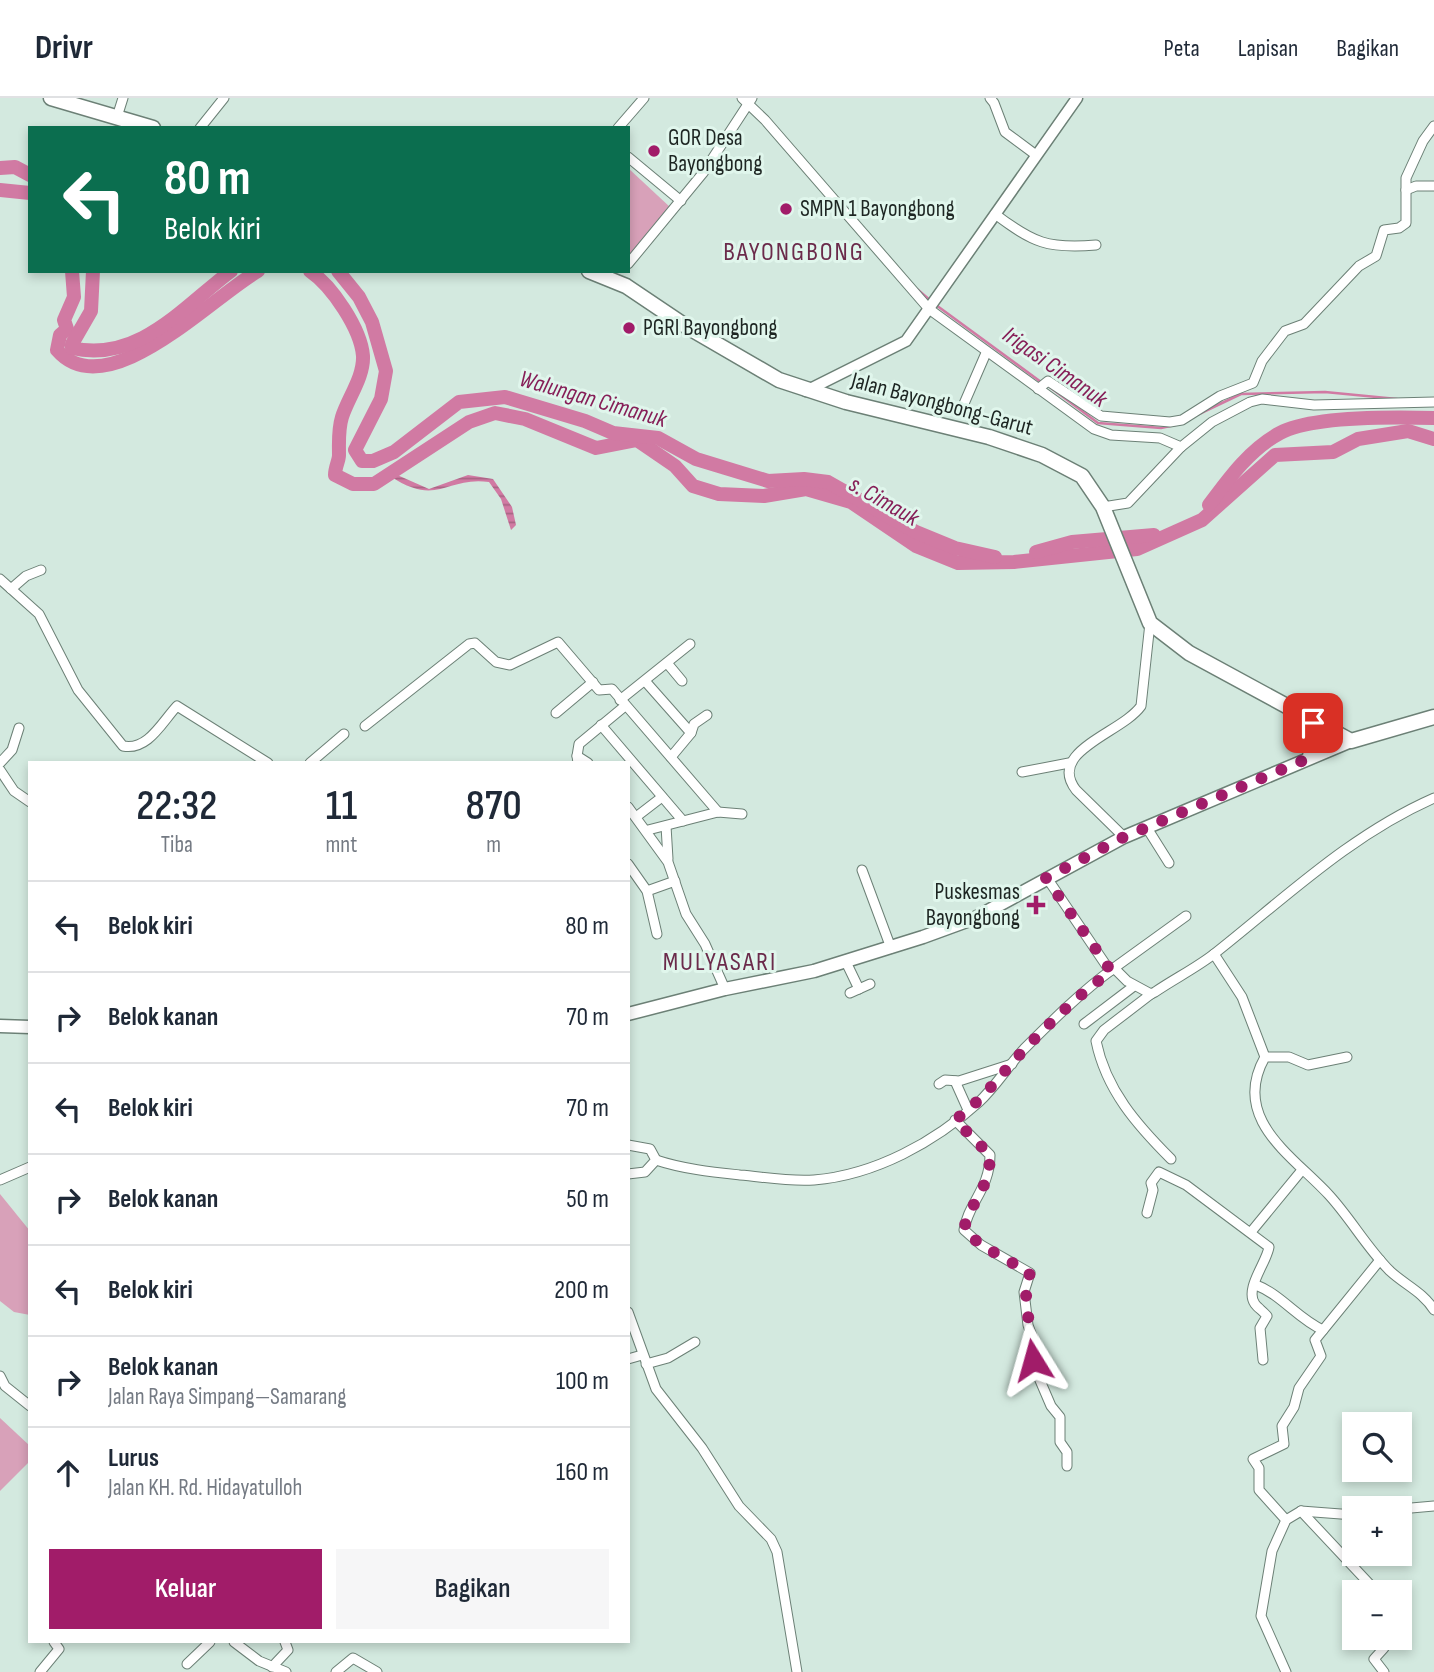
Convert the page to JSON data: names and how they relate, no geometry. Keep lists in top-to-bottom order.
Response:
{
  "streets": {
    "main road": ["Jalan Bayongbong-Garut"]
  },
  "districts": ["BAYONGBONG", "MULYASARI"],
  "water": ["Irigasi Cimanuk", "Walungan Cimanuk", "s. Cimauk"],
  "places": {
    "other": ["GOR Desa Bayongbong", "SMPN 1 Bayongbong", "PGRI Bayongbong"],
    "health": ["Puskesmas Bayongbong"]
  },
  "page": {
    "header": "Drivr",
    "nav": ["Peta", "Lapisan", "Bagikan"],
    "turn": ["80 m", "Belok kiri"],
    "eta": [
      "22:32",
      "Tiba",
      "11",
      "mnt",
      "870",
      "m"
    ],
    "list": [
      {
        "name": "Belok kiri",
        "value": "80 m"
      },
      {
        "name": "Belok kanan",
        "value": "70 m"
      },
      {
        "name": "Belok kiri",
        "value": "70 m"
      },
      {
        "name": "Belok kanan",
        "value": "50 m"
      },
      {
        "name": "Belok kiri",
        "value": "200 m"
      },
      {
        "name": "Belok kanan",
        "note": "Jalan Raya Simpang—Samarang",
        "value": "100 m"
      },
      {
        "name": "Lurus",
        "note": "Jalan KH. Rd. Hidayatulloh",
        "value": "160 m"
      }
    ],
    "map_buttons": ["+", "−"],
    "buttons": ["Keluar", "Bagikan"]
  }
}
